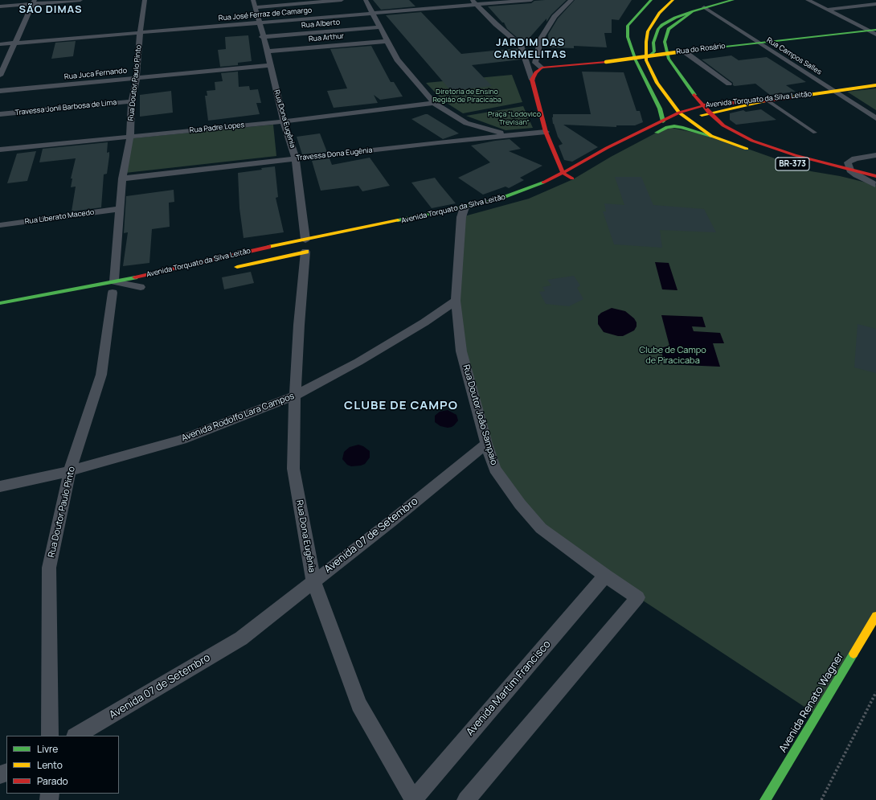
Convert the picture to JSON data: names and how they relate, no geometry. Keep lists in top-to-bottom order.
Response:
{
  "streets": {
    "main road": ["Rua do Rosário", "Avenida Torquato da Silva Leitão", "Avenida Renato Wagner"],
    "street": [
      "Rua José Ferraz de Camargo",
      "Rua Alberto",
      "Rua Arthur",
      "Rua Campos Salles",
      "Rua Juca Fernando",
      "Rua Doutor Paulo Pinto",
      "Travessa Jonil Barbosa de Lima",
      "Rua Dona Eugênia",
      "Rua Padre Lopes",
      "Travessa Dona Eugênia",
      "Rua Liberato Macedo",
      "Rua Doutor João Sampaio",
      "Avenida Rodolfo Lara Campos",
      "Avenida 07 de Setembro",
      "Avenida Martim Francisco"
    ]
  },
  "crossings": [
    ["Rua José Ferraz de Camargo", "Rua Doutor Paulo Pinto"],
    ["Rua José Ferraz de Camargo", "Rua Dona Eugênia"],
    ["Rua Alberto", "Rua Dona Eugênia"],
    ["Rua Arthur", "Rua Dona Eugênia"],
    ["Rua do Rosário", "Rua Campos Salles"],
    ["Rua Campos Salles", "Avenida Torquato da Silva Leitão"],
    ["Rua Juca Fernando", "Rua Doutor Paulo Pinto"],
    ["Rua Juca Fernando", "Rua Dona Eugênia"],
    ["Rua Doutor Paulo Pinto", "Avenida Torquato da Silva Leitão"],
    ["Rua Doutor Paulo Pinto", "Travessa Jonil Barbosa de Lima"],
    ["Rua Doutor Paulo Pinto", "Rua Padre Lopes"],
    ["Rua Doutor Paulo Pinto", "Travessa Dona Eugênia"],
    ["Rua Doutor Paulo Pinto", "Rua Liberato Macedo"],
    ["Rua Doutor Paulo Pinto", "Avenida Rodolfo Lara Campos"],
    ["Avenida Torquato da Silva Leitão", "Rua Dona Eugênia"],
    ["Avenida Torquato da Silva Leitão", "Rua Doutor João Sampaio"],
    ["Rua Dona Eugênia", "Rua Padre Lopes"],
    ["Rua Dona Eugênia", "Travessa Dona Eugênia"],
    ["Rua Dona Eugênia", "Avenida Rodolfo Lara Campos"],
    ["Rua Dona Eugênia", "Avenida 07 de Setembro"],
    ["Rua Dona Eugênia", "Avenida Martim Francisco"],
    ["Rua Doutor João Sampaio", "Avenida Rodolfo Lara Campos"],
    ["Rua Doutor João Sampaio", "Avenida 07 de Setembro"],
    ["Rua Doutor João Sampaio", "Avenida Martim Francisco"]
  ],
  "districts": ["SÃO DIMAS", "JARDIM DAS CARMELITAS", "CLUBE DE CAMPO"],
  "parks": ["Diretoria de Ensino Região de Piracicaba", "Praça \"Lodovico Trevisan\"", "Clube de Campo de Piracicaba"],
  "legend": ["Livre", "Lento", "Parado"]
}
